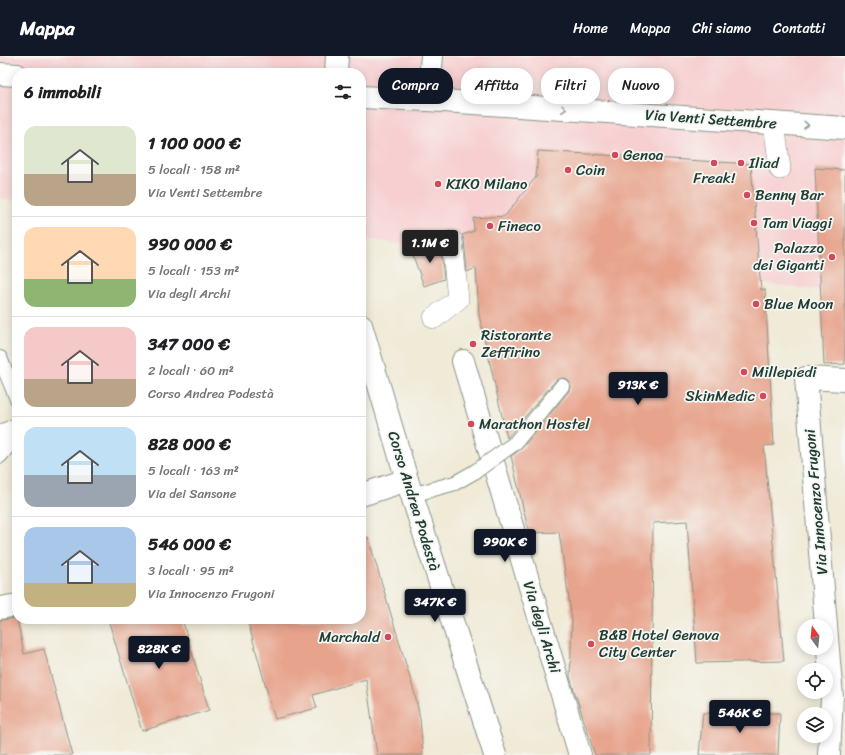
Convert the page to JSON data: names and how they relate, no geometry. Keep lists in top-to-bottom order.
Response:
{
  "streets": {
    "street": [
      "Via Venti Settembre",
      "Corso Andrea Podestà",
      "Via Innocenzo Frugoni",
      "Via degli Archi"
    ]
  },
  "one_way": ["Via Venti Settembre"],
  "places": [
    "Genoa",
    "Freak!",
    "Iliad",
    "Coin",
    "KIKO Milano",
    "Benny Bar",
    "Tam Viaggi",
    "Fineco",
    "Palazzo dei Giganti",
    "Blue Moon",
    "Ristorante Zeffirino",
    "Millepiedi",
    "SkinMedic",
    "Marathon Hostel",
    "Marchald",
    "B&B Hotel Genova City Center"
  ],
  "north": "top",
  "page": {
    "header": "Mappa",
    "nav": [
      "Home",
      "Mappa",
      "Chi siamo",
      "Contatti"
    ],
    "chip": [
      "Compra",
      "Affitta",
      "Filtri",
      "Nuovo"
    ],
    "heading": "6 immobili",
    "list": [
      {
        "name": "1 100 000 €",
        "note": "5 locali · 158 m² · Via Venti Settembre"
      },
      {
        "name": "990 000 €",
        "note": "5 locali · 153 m² · Via degli Archi"
      },
      {
        "name": "347 000 €",
        "note": "2 locali · 60 m² · Corso Andrea Podestà"
      },
      {
        "name": "828 000 €",
        "note": "5 locali · 163 m² · Via dei Sansone"
      },
      {
        "name": "546 000 €",
        "note": "3 locali · 95 m² · Via Innocenzo Frugoni"
      }
    ],
    "price": [
      "1.1M €",
      "913K €",
      "990K €",
      "347K €",
      "828K €",
      "546K €"
    ]
  }
}
